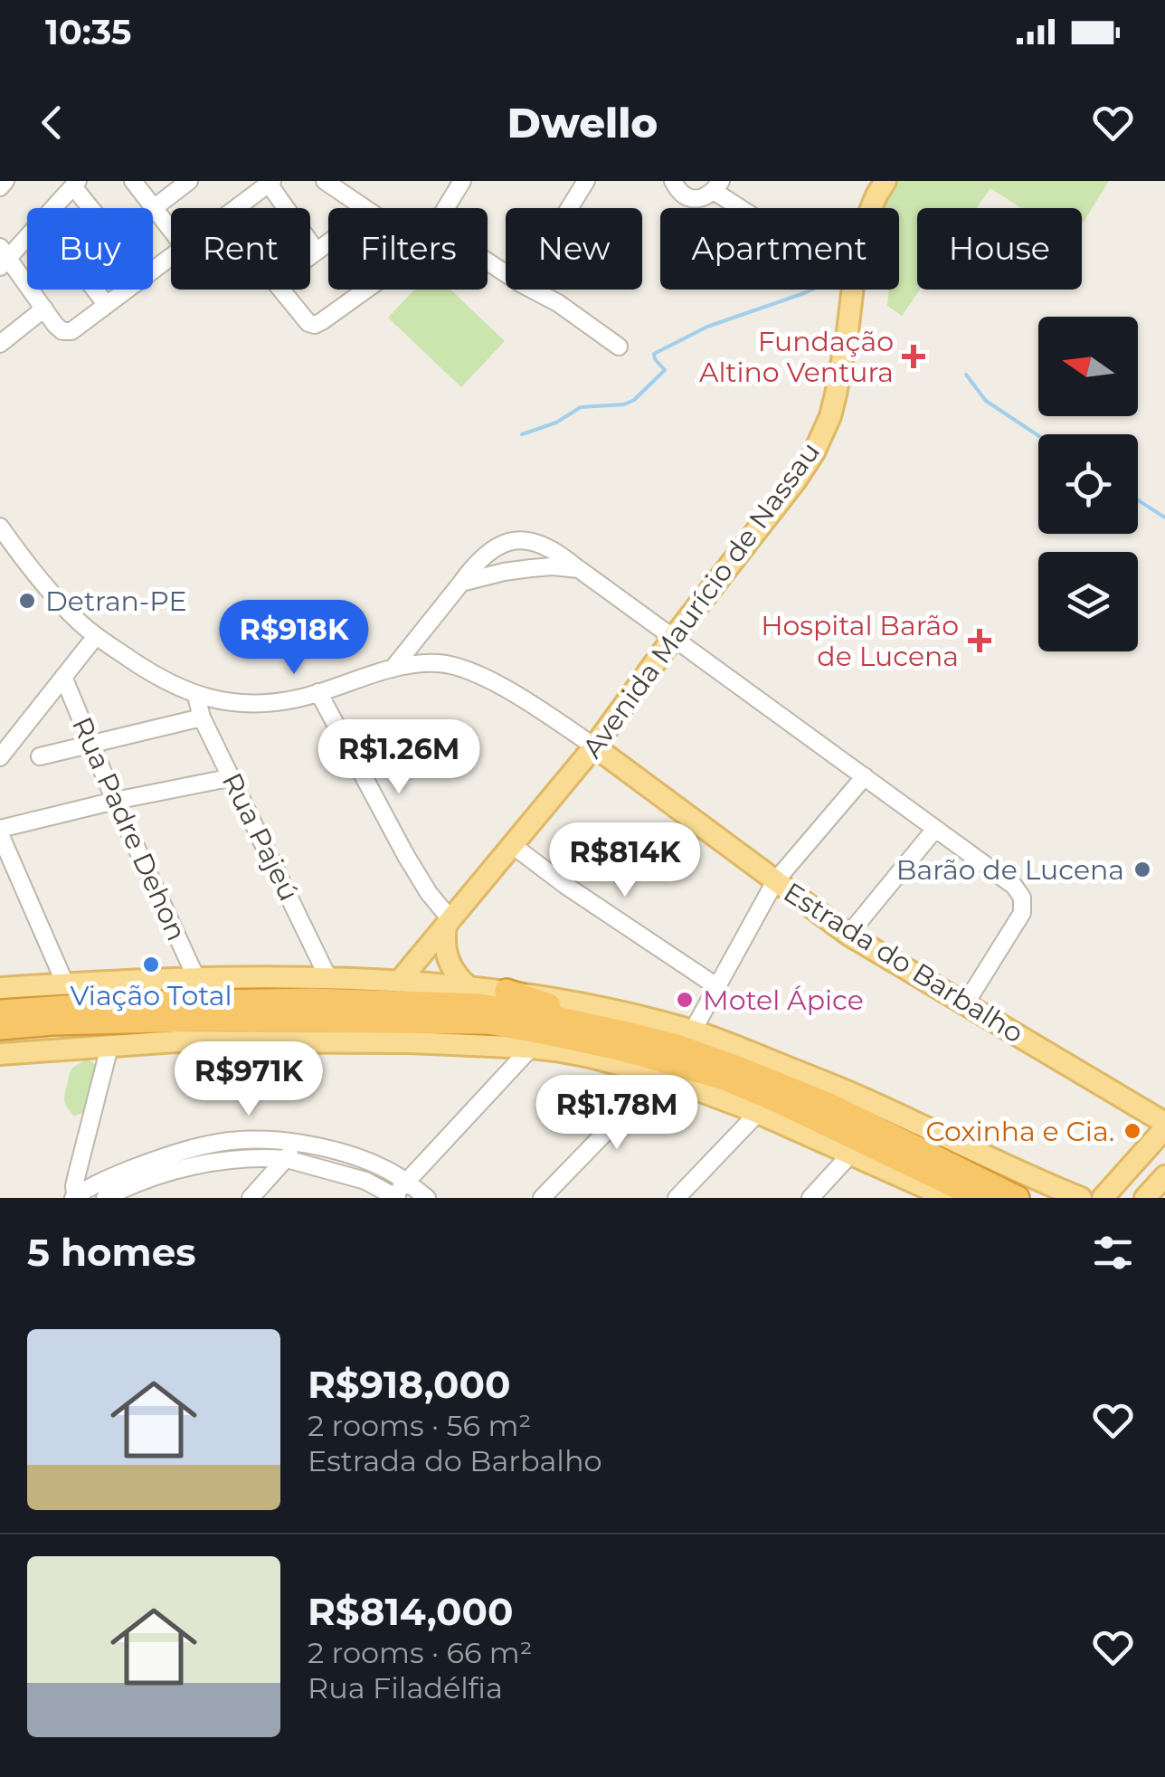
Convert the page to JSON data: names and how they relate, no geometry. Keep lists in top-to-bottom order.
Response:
{
  "streets": {
    "main road": ["Avenida Maurício de Nassau", "Estrada do Barbalho"],
    "street": ["Rua Padre Dehon", "Rua Pajeú"]
  },
  "crossings": [
    ["Avenida Maurício de Nassau", "Estrada do Barbalho"],
    ["Rua Pajeú", "Estrada do Barbalho"]
  ],
  "places": {
    "health": ["Fundação Altino Ventura", "Hospital Barão de Lucena"],
    "other": [
      "Detran-PE",
      "Barão de Lucena",
      "Viação Total",
      "Motel Ápice",
      "Coxinha e Cia."
    ]
  },
  "north": "left",
  "page": {
    "status": "10:35",
    "header": "Dwello",
    "chip": [
      "Buy",
      "Rent",
      "Filters",
      "New",
      "Apartment",
      "House"
    ],
    "price": [
      "R$918K",
      "R$1.26M",
      "R$814K",
      "R$971K",
      "R$1.78M"
    ],
    "heading": "5 homes",
    "list": [
      {
        "name": "R$918,000",
        "note": "2 rooms · 56 m² · Estrada do Barbalho"
      },
      {
        "name": "R$814,000",
        "note": "2 rooms · 66 m² · Rua Filadélfia"
      }
    ]
  }
}
